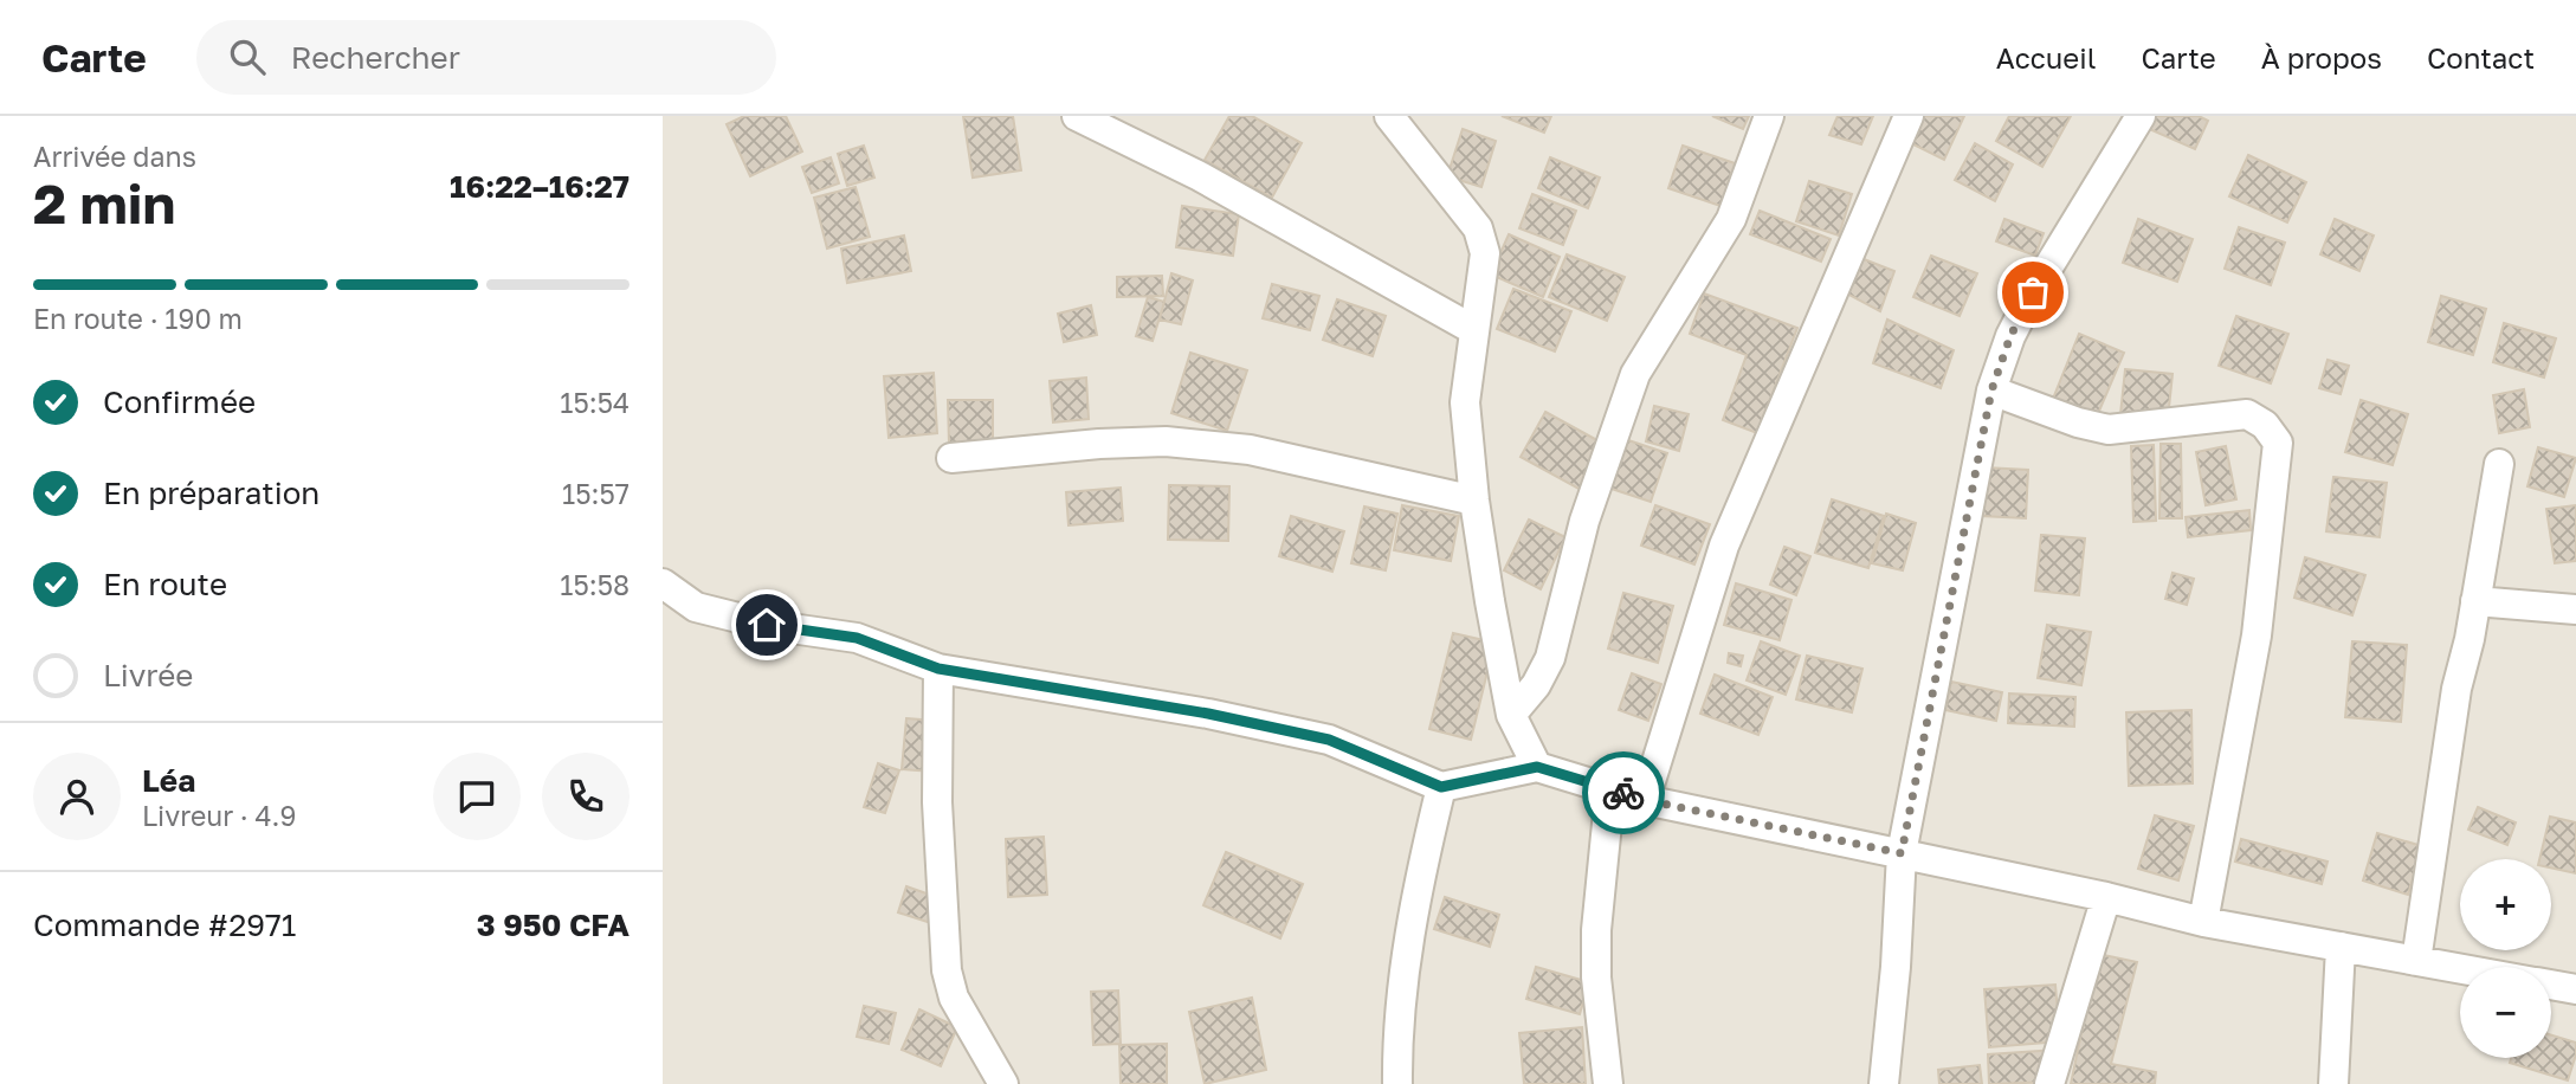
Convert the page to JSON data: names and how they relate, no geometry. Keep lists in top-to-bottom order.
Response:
{
  "page": {
    "header": "Carte",
    "search": "Rechercher",
    "nav": [
      "Accueil",
      "Carte",
      "À propos",
      "Contact"
    ],
    "heading": ["2 min", "Arrivée dans", "16:22–16:27"],
    "panel": [
      "Léa",
      "Livreur · 4.9",
      "Commande #2971",
      "3 950 CFA"
    ],
    "bar": "En route · 190 m",
    "list": [
      ["Confirmée", "15:54"],
      ["En préparation", "15:57"],
      ["En route", "15:58"],
      "Livrée"
    ],
    "map_buttons": ["+", "−"]
  }
}
